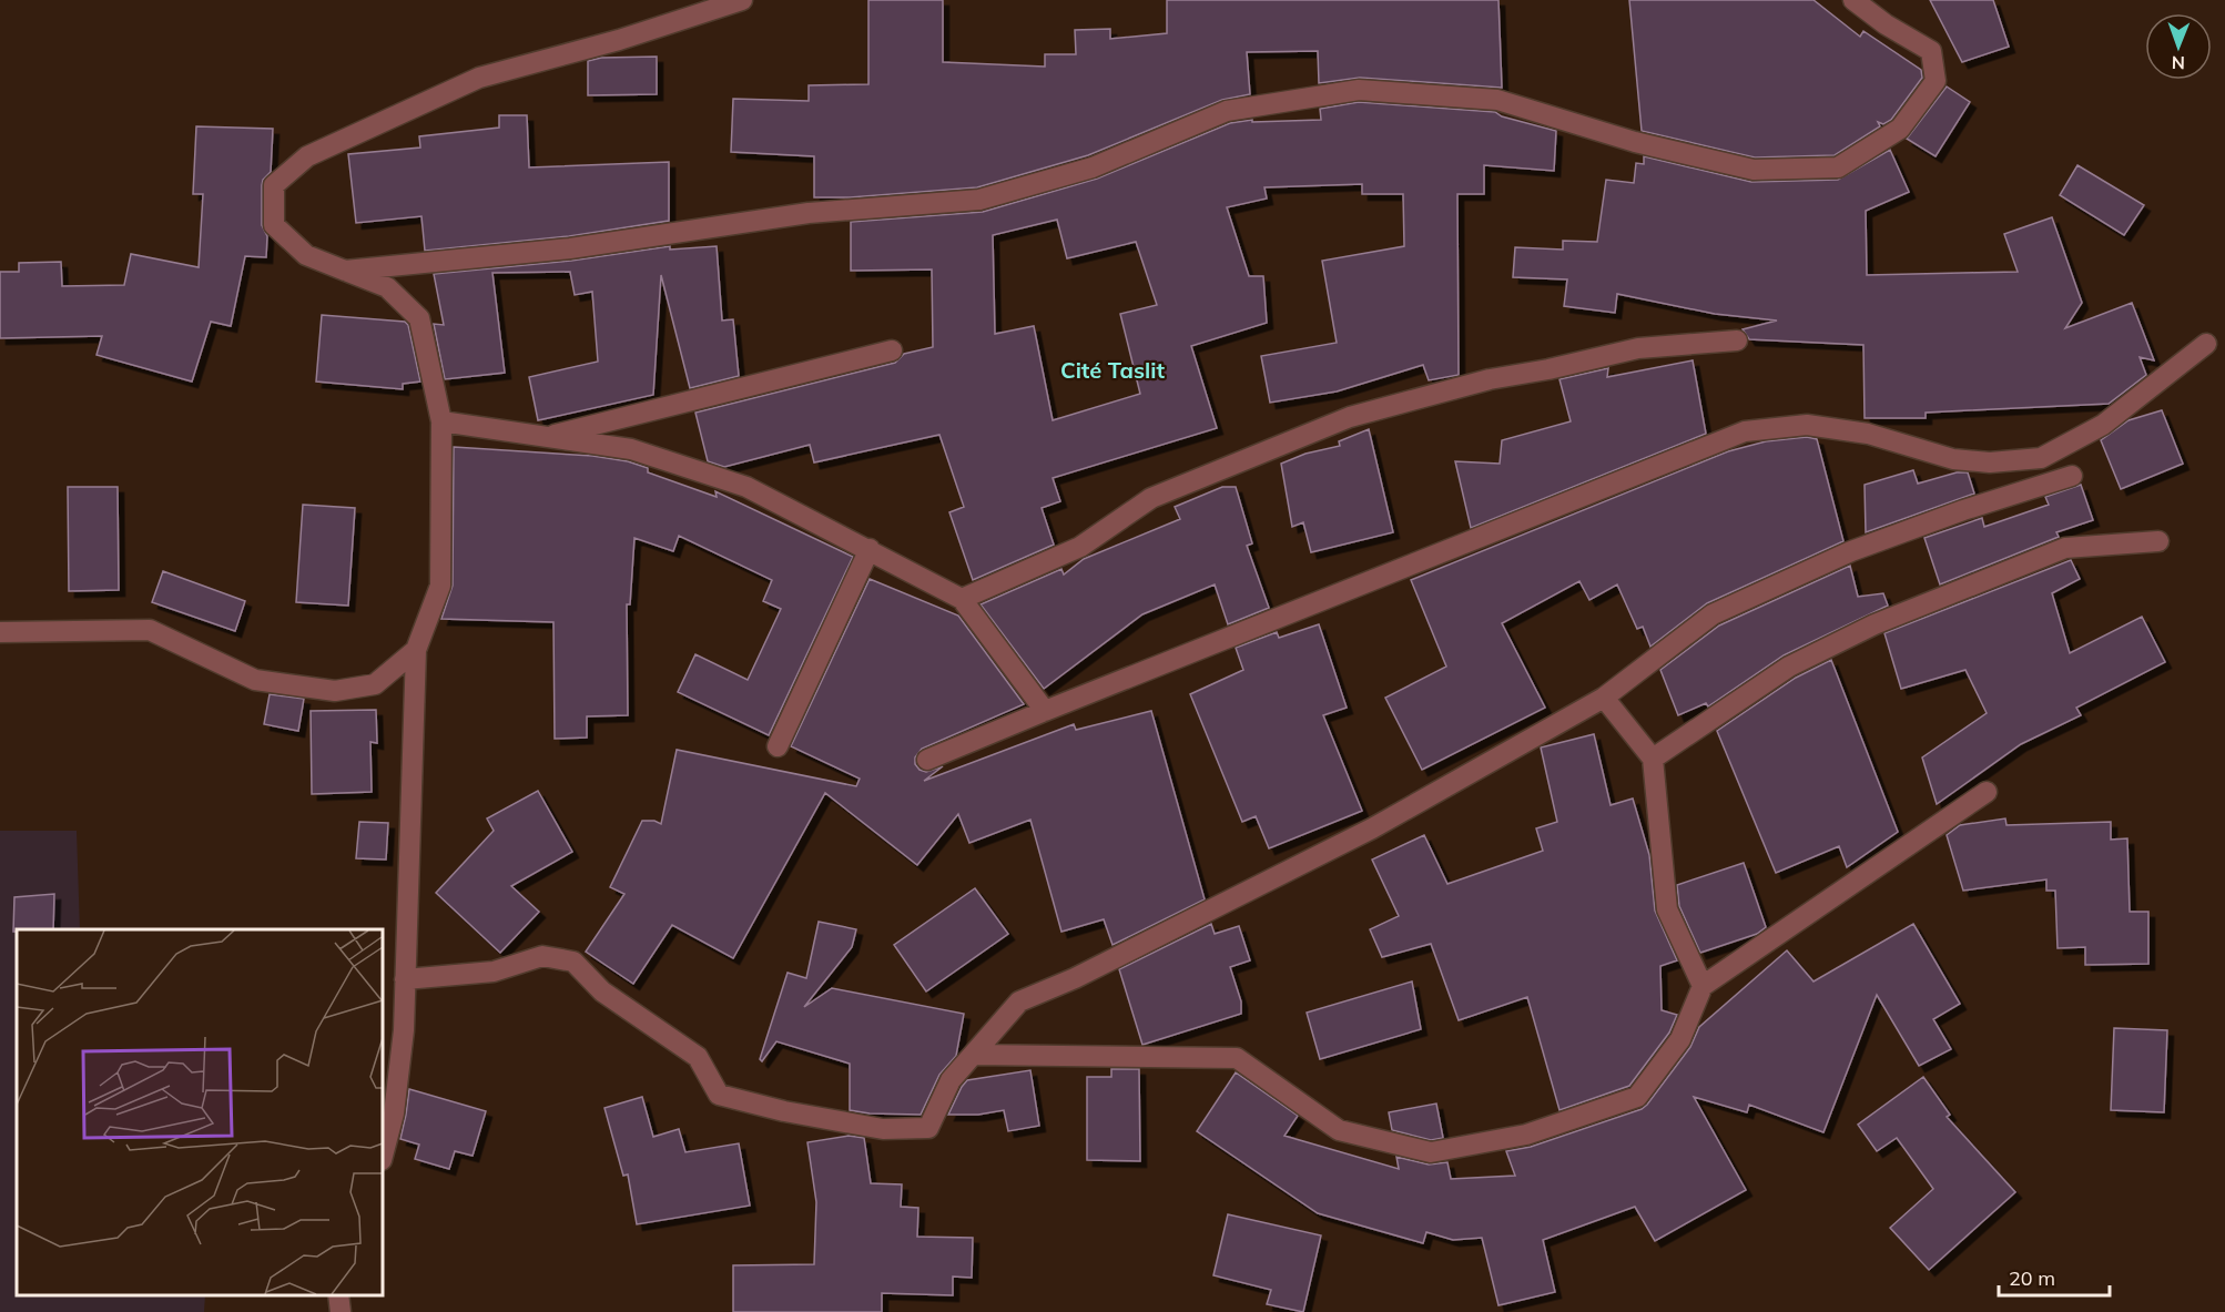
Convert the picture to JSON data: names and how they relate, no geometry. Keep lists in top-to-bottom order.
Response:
{
  "districts": ["Cité Taslit"],
  "scale_bar": "20 m",
  "north": "bottom"
}
